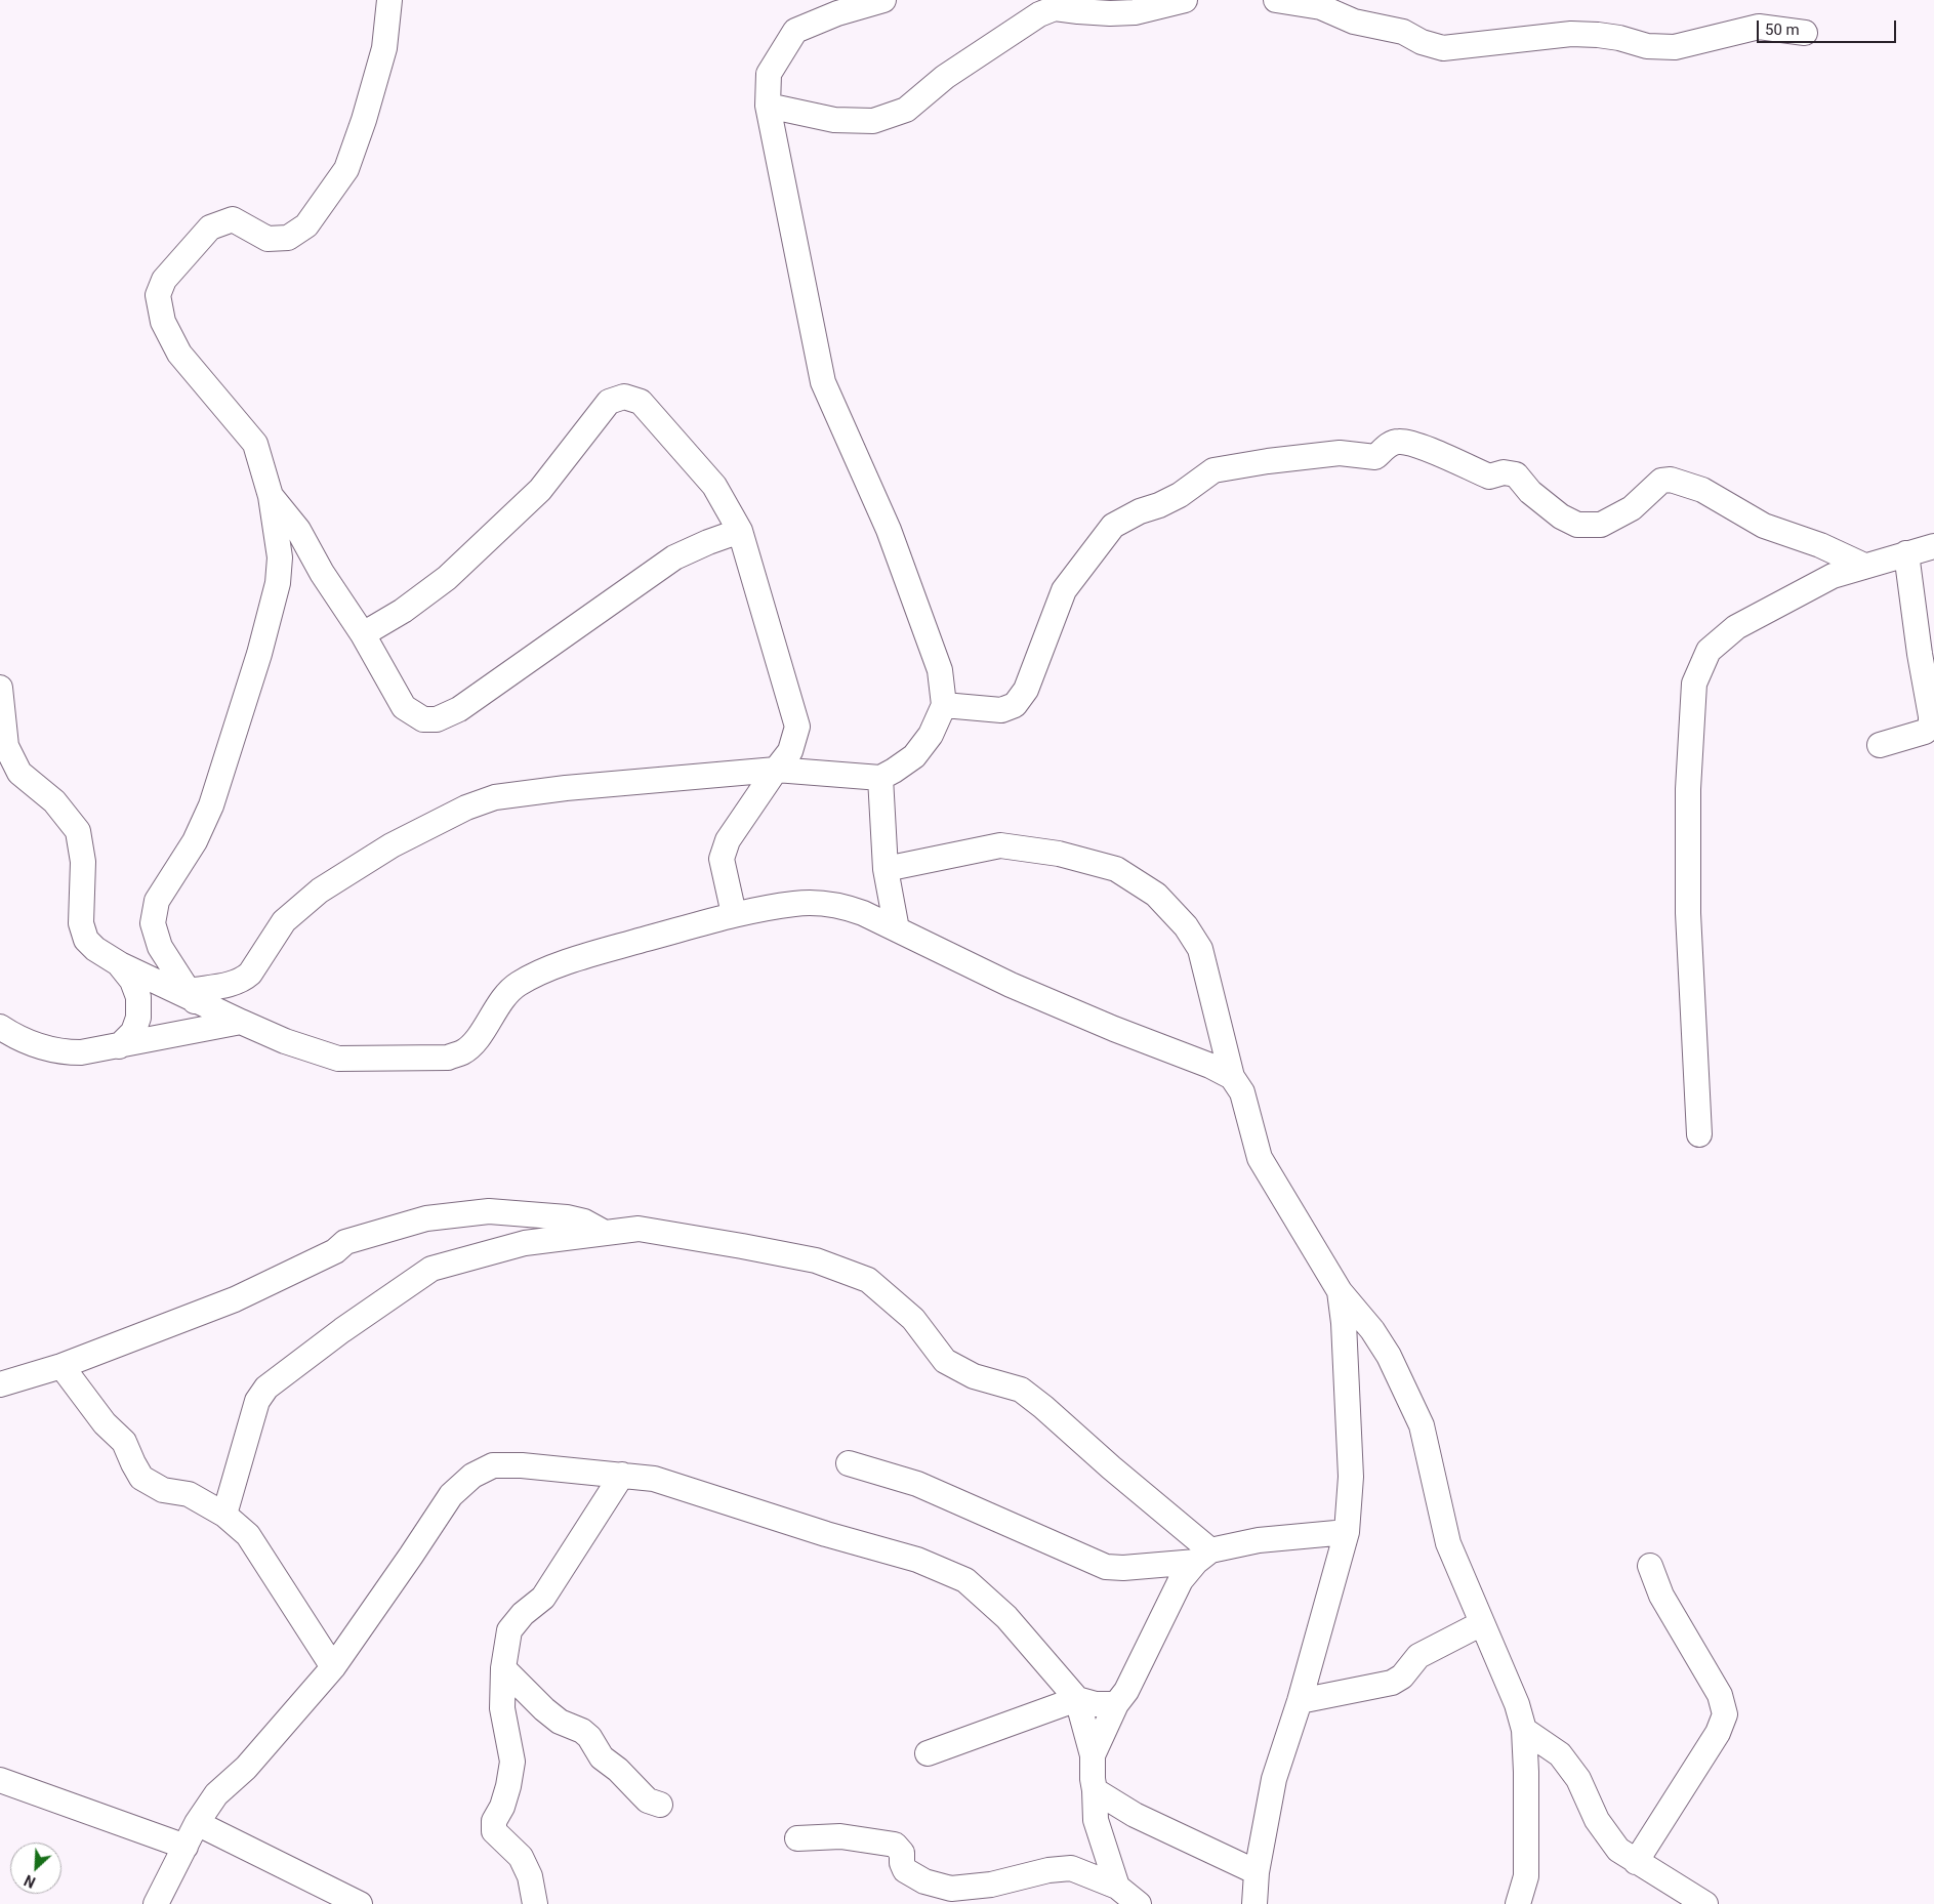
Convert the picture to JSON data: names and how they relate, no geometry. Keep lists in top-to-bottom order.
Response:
{
  "scale_bar": "50 m",
  "north": "bottom left"
}
